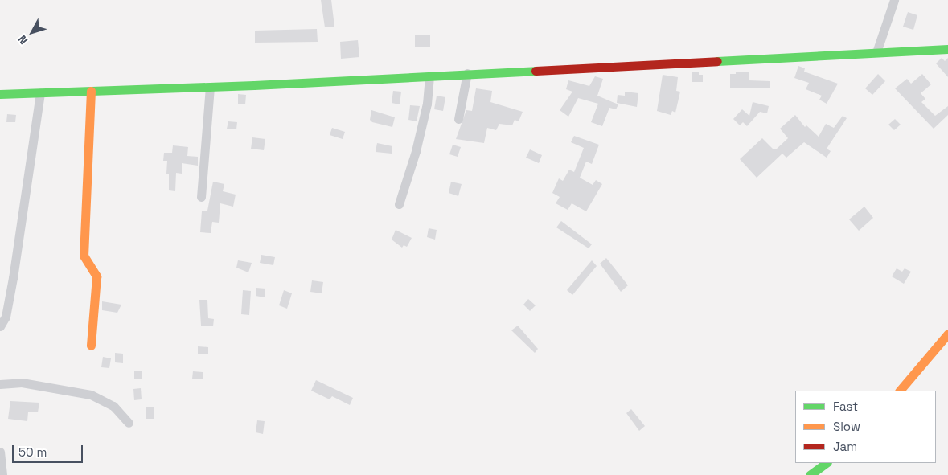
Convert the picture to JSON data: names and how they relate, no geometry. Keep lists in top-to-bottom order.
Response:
{
  "legend": ["Fast", "Slow", "Jam"],
  "scale_bar": "50 m",
  "north": "bottom left"
}
